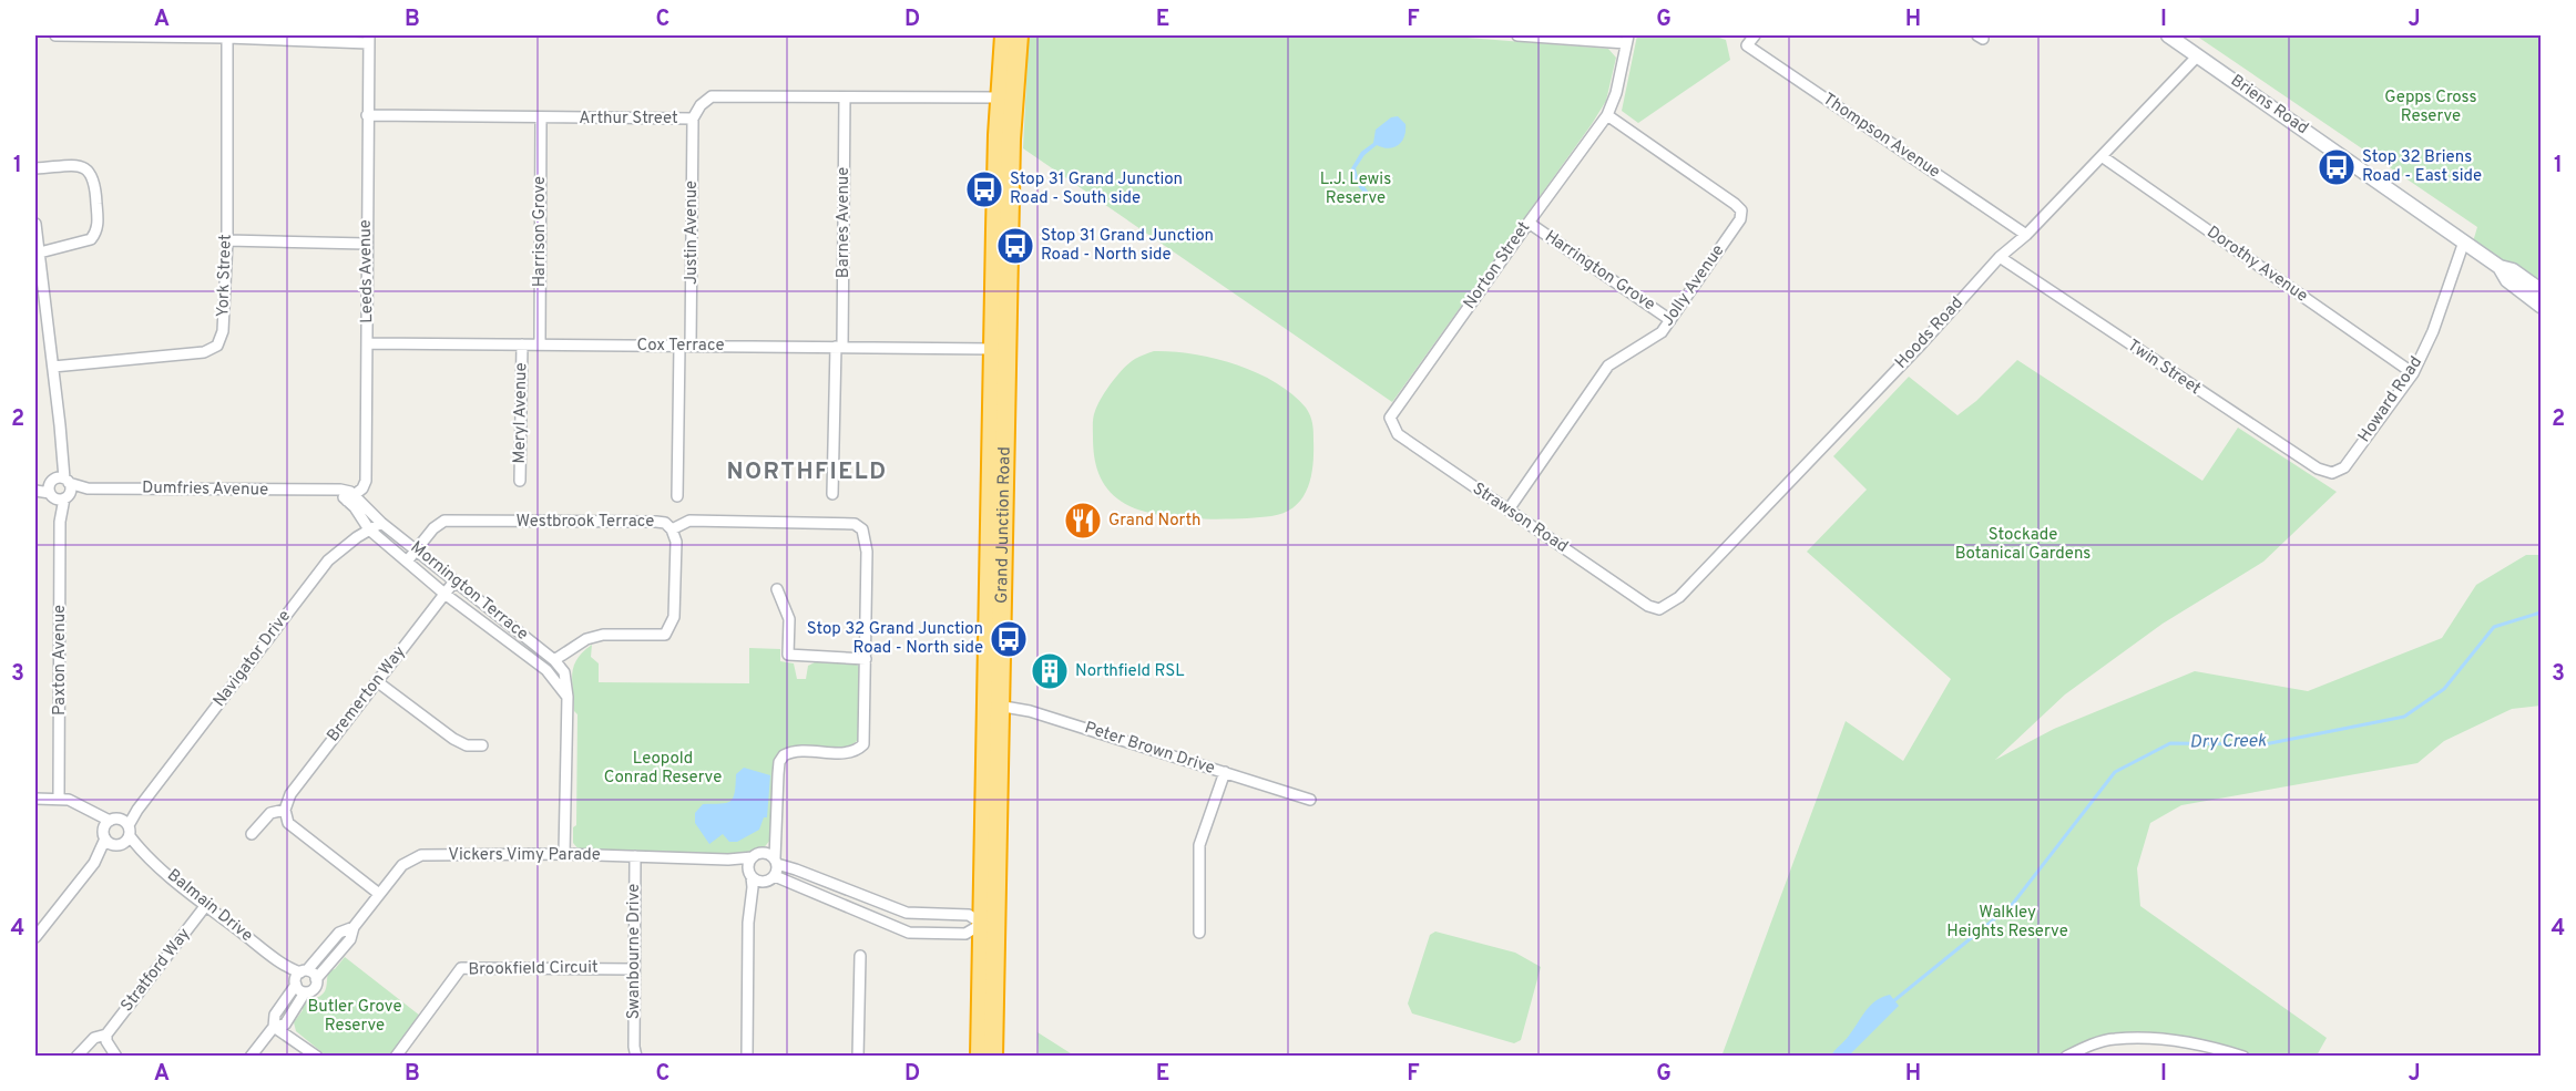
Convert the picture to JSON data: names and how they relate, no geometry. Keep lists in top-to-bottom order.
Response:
{
  "streets": {
    "highway": ["Grand Junction Road"],
    "main road": ["Briens Road"],
    "street": [
      "Arthur Street",
      "Thompson Avenue",
      "Barnes Avenue",
      "Harrison Grove",
      "Justin Avenue",
      "Dorothy Avenue",
      "Norton Street",
      "Leeds Avenue",
      "Harrington Grove",
      "York Street",
      "Jolly Avenue",
      "Hoods Road",
      "Cox Terrace",
      "Twin Street",
      "Howard Road",
      "Meryl Avenue",
      "Dumfries Avenue",
      "Strawson Road",
      "Westbrook Terrace",
      "Mornington Terrace",
      "Navigator Drive",
      "Paxton Avenue",
      "Bremerton Way",
      "Peter Brown Drive",
      "Vickers Vimy Parade",
      "Balmain Drive",
      "Swanbourne Drive",
      "Brookfield Circuit",
      "Stratford Way"
    ]
  },
  "crossings": [
    ["Briens Road", "Hoods Road"],
    ["Briens Road", "Howard Road"],
    ["Arthur Street", "Barnes Avenue"],
    ["Arthur Street", "Harrison Grove"],
    ["Arthur Street", "Justin Avenue"],
    ["Arthur Street", "Leeds Avenue"],
    ["Arthur Street", "Grand Junction Road"],
    ["Thompson Avenue", "Hoods Road"],
    ["Barnes Avenue", "Cox Terrace"],
    ["Harrison Grove", "Cox Terrace"],
    ["Justin Avenue", "Cox Terrace"],
    ["Dorothy Avenue", "Hoods Road"],
    ["Dorothy Avenue", "Howard Road"],
    ["Norton Street", "Harrington Grove"],
    ["Norton Street", "Jolly Avenue"],
    ["Norton Street", "Strawson Road"],
    ["Leeds Avenue", "Cox Terrace"],
    ["Leeds Avenue", "Dumfries Avenue"],
    ["Leeds Avenue", "Mornington Terrace"],
    ["Harrington Grove", "Jolly Avenue"],
    ["York Street", "Paxton Avenue"],
    ["Jolly Avenue", "Strawson Road"],
    ["Hoods Road", "Twin Street"],
    ["Hoods Road", "Strawson Road"],
    ["Cox Terrace", "Meryl Avenue"],
    ["Cox Terrace", "Grand Junction Road"],
    ["Twin Street", "Howard Road"],
    ["Dumfries Avenue", "Mornington Terrace"],
    ["Dumfries Avenue", "Paxton Avenue"],
    ["Westbrook Terrace", "Mornington Terrace"],
    ["Grand Junction Road", "Peter Brown Drive"],
    ["Mornington Terrace", "Navigator Drive"],
    ["Mornington Terrace", "Bremerton Way"],
    ["Mornington Terrace", "Vickers Vimy Parade"],
    ["Navigator Drive", "Balmain Drive"],
    ["Paxton Avenue", "Balmain Drive"],
    ["Vickers Vimy Parade", "Balmain Drive"],
    ["Vickers Vimy Parade", "Swanbourne Drive"],
    ["Balmain Drive", "Stratford Way"],
    ["Swanbourne Drive", "Brookfield Circuit"]
  ],
  "districts": ["NORTHFIELD"],
  "water": ["Dry Creek"],
  "parks": [
    "Gepps Cross Reserve",
    "L.J. Lewis Reserve",
    "Stockade Botanical Gardens",
    "Leopold Conrad Reserve",
    "Walkley Heights Reserve",
    "Butler Grove Reserve"
  ],
  "places": {
    "bus stop": [
      "Stop 32 Briens Road - East side",
      "Stop 31 Grand Junction Road - South side",
      "Stop 31 Grand Junction Road - North side",
      "Stop 32 Grand Junction Road - North side"
    ],
    "restaurant": ["Grand North"],
    "building": ["Northfield RSL"]
  },
  "grid": {
    "columns": [
      "A",
      "B",
      "C",
      "D",
      "E",
      "F",
      "G",
      "H",
      "I",
      "J"
    ],
    "rows": [
      "1",
      "2",
      "3",
      "4"
    ]
  }
}
